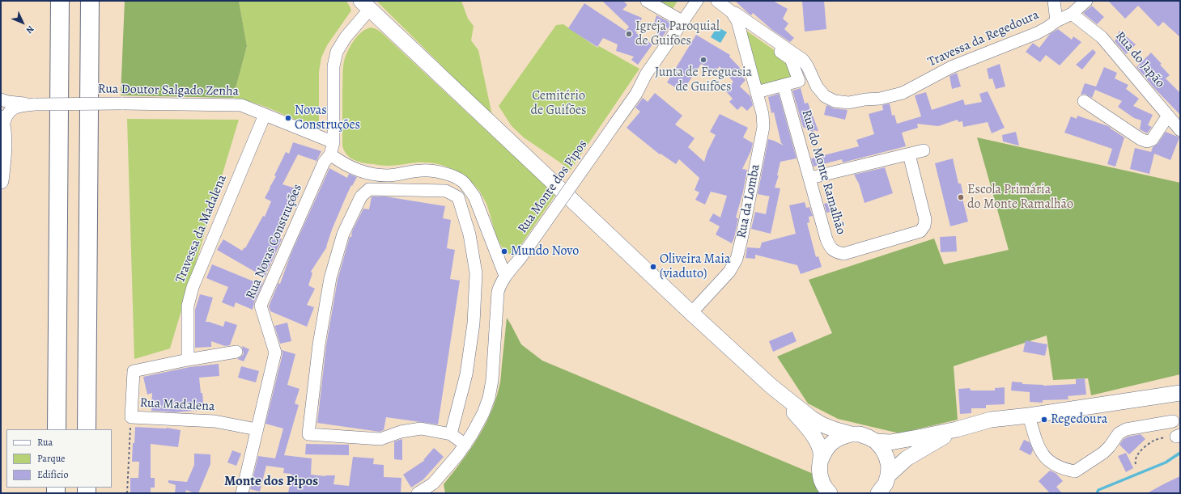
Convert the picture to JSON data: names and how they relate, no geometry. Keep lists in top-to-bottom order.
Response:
{
  "streets": {
    "street": [
      "Travessa da Regedoura",
      "Rua do Japão",
      "Rua Doutor Salgado Zenha",
      "Rua do Monte Ramalhão",
      "Rua Monte dos Pipos",
      "Rua da Lomba",
      "Travessa da Madalena",
      "Rua Novas Construções",
      "Rua Madalena"
    ]
  },
  "crossings": [
    ["Travessa da Regedoura", "Rua do Japão"],
    ["Travessa da Regedoura", "Rua da Lomba"],
    ["Rua Doutor Salgado Zenha", "Travessa da Madalena"],
    ["Rua Doutor Salgado Zenha", "Rua Novas Construções"],
    ["Travessa da Madalena", "Rua Madalena"],
    ["Rua Novas Construções", "Rua Madalena"]
  ],
  "districts": ["Monte dos Pipos"],
  "parks": ["Cemitério de Guifões"],
  "places": [
    "Igreja Paroquial de Guifões",
    "Junta de Freguesia de Guifões",
    "Novas Construções",
    "Escola Primária do Monte Ramalhão",
    "Mundo Novo",
    "Oliveira Maia (viaduto)",
    "Regedoura"
  ],
  "legend": ["Rua", "Parque", "Edifício"],
  "north": "bottom right"
}
